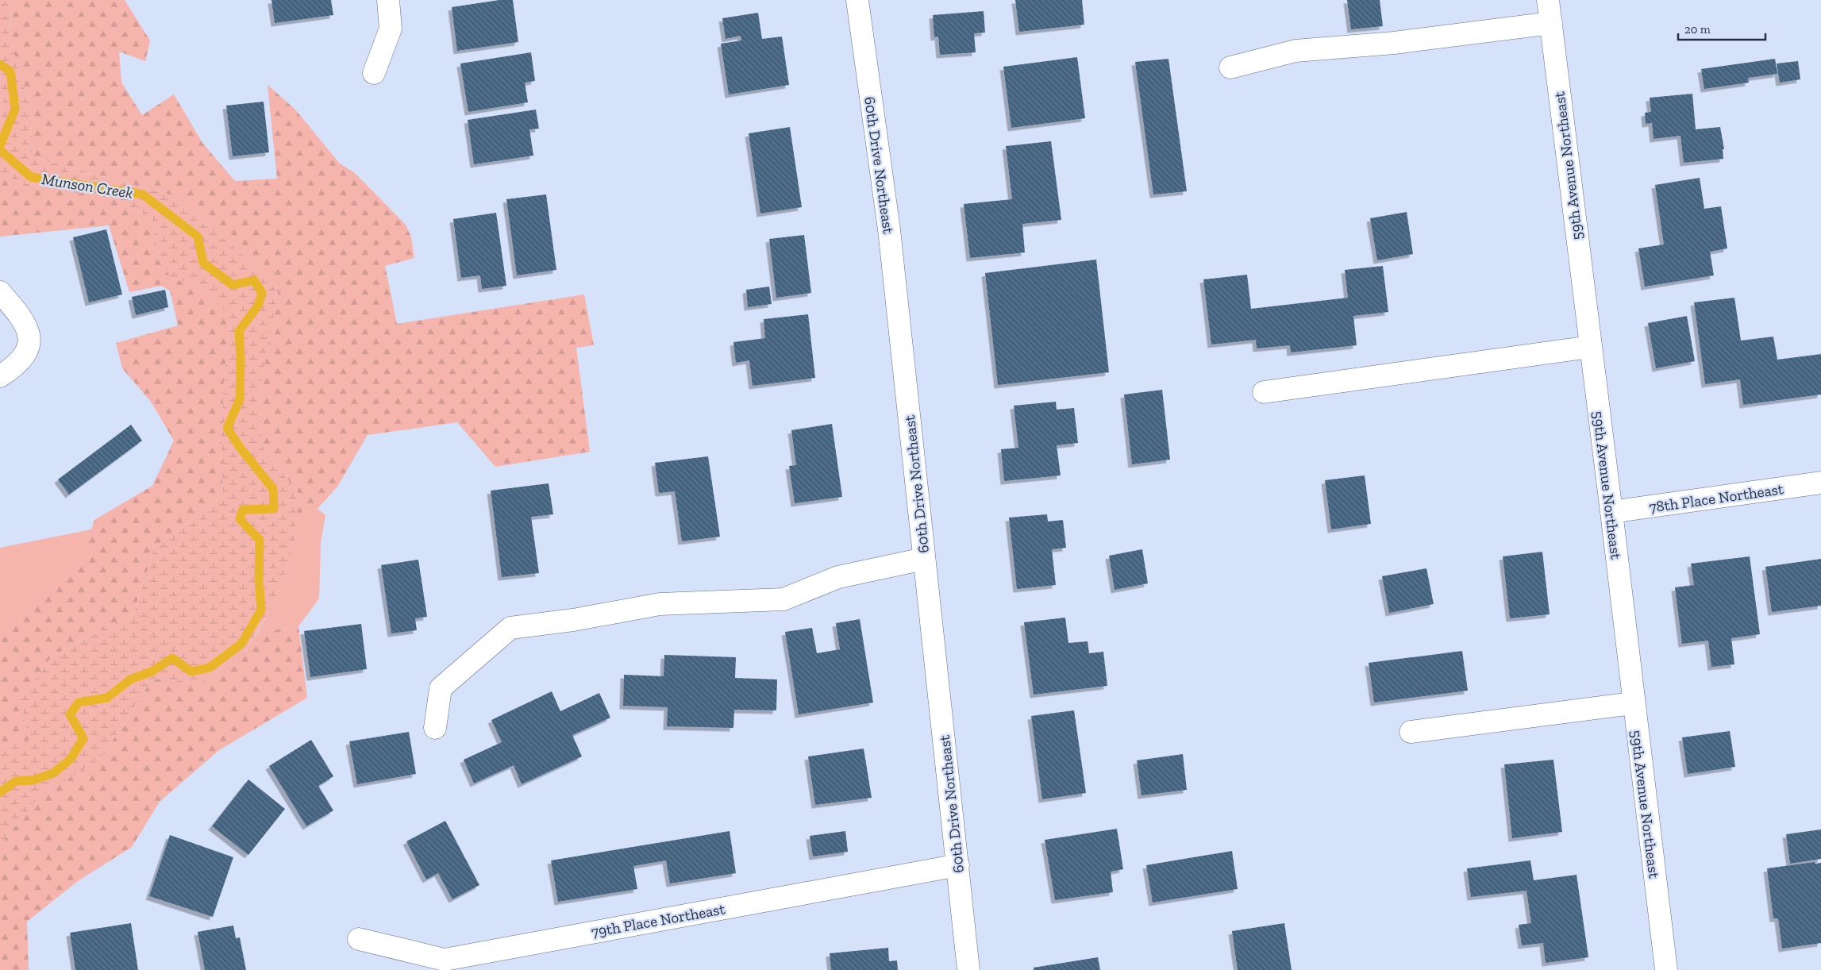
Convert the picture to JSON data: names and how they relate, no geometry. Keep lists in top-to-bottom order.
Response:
{
  "streets": {
    "street": [
      "60th Drive Northeast",
      "59th Avenue Northeast",
      "78th Place Northeast",
      "79th Place Northeast"
    ]
  },
  "crossings": [
    ["60th Drive Northeast", "79th Place Northeast"],
    ["59th Avenue Northeast", "78th Place Northeast"]
  ],
  "water": ["Munson Creek"],
  "scale_bar": "20 m"
}
